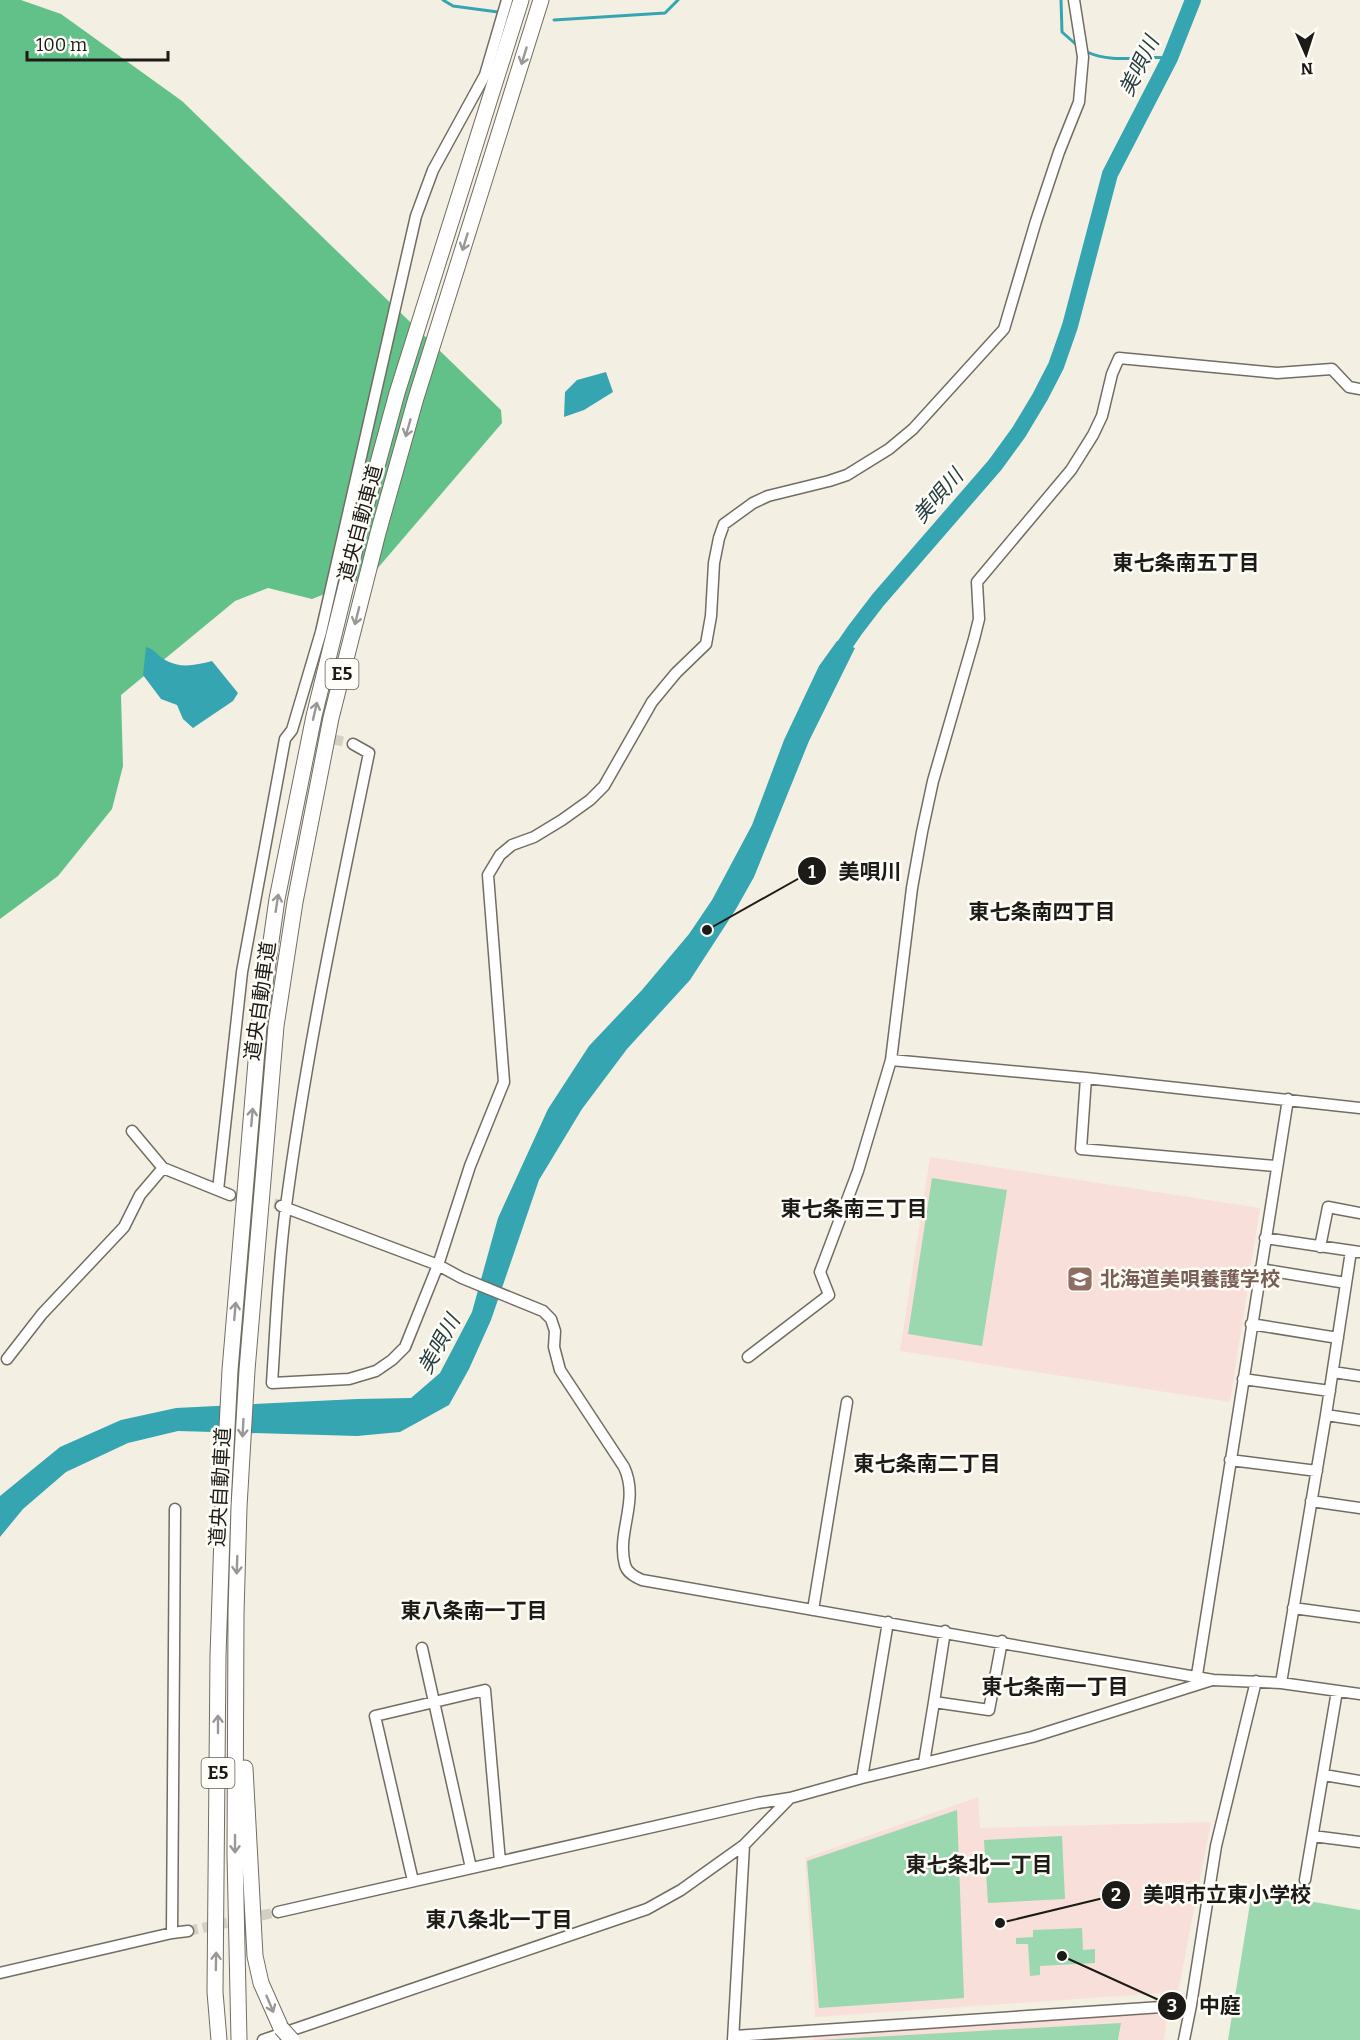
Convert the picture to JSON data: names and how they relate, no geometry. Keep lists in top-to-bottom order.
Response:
{
  "streets": {
    "highway": ["道央自動車道", "E5"]
  },
  "districts": [
    "東七条南五丁目",
    "東七条南四丁目",
    "東七条南三丁目",
    "東七条南二丁目",
    "東八条南一丁目",
    "東七条南一丁目",
    "東七条北一丁目",
    "東八条北一丁目"
  ],
  "water": ["美唄川"],
  "places": {
    "other": ["美唄川", "美唄市立東小学校", "中庭"],
    "school or university": ["北海道美唄養護学校"]
  },
  "scale_bar": "100 m",
  "north": "bottom"
}
